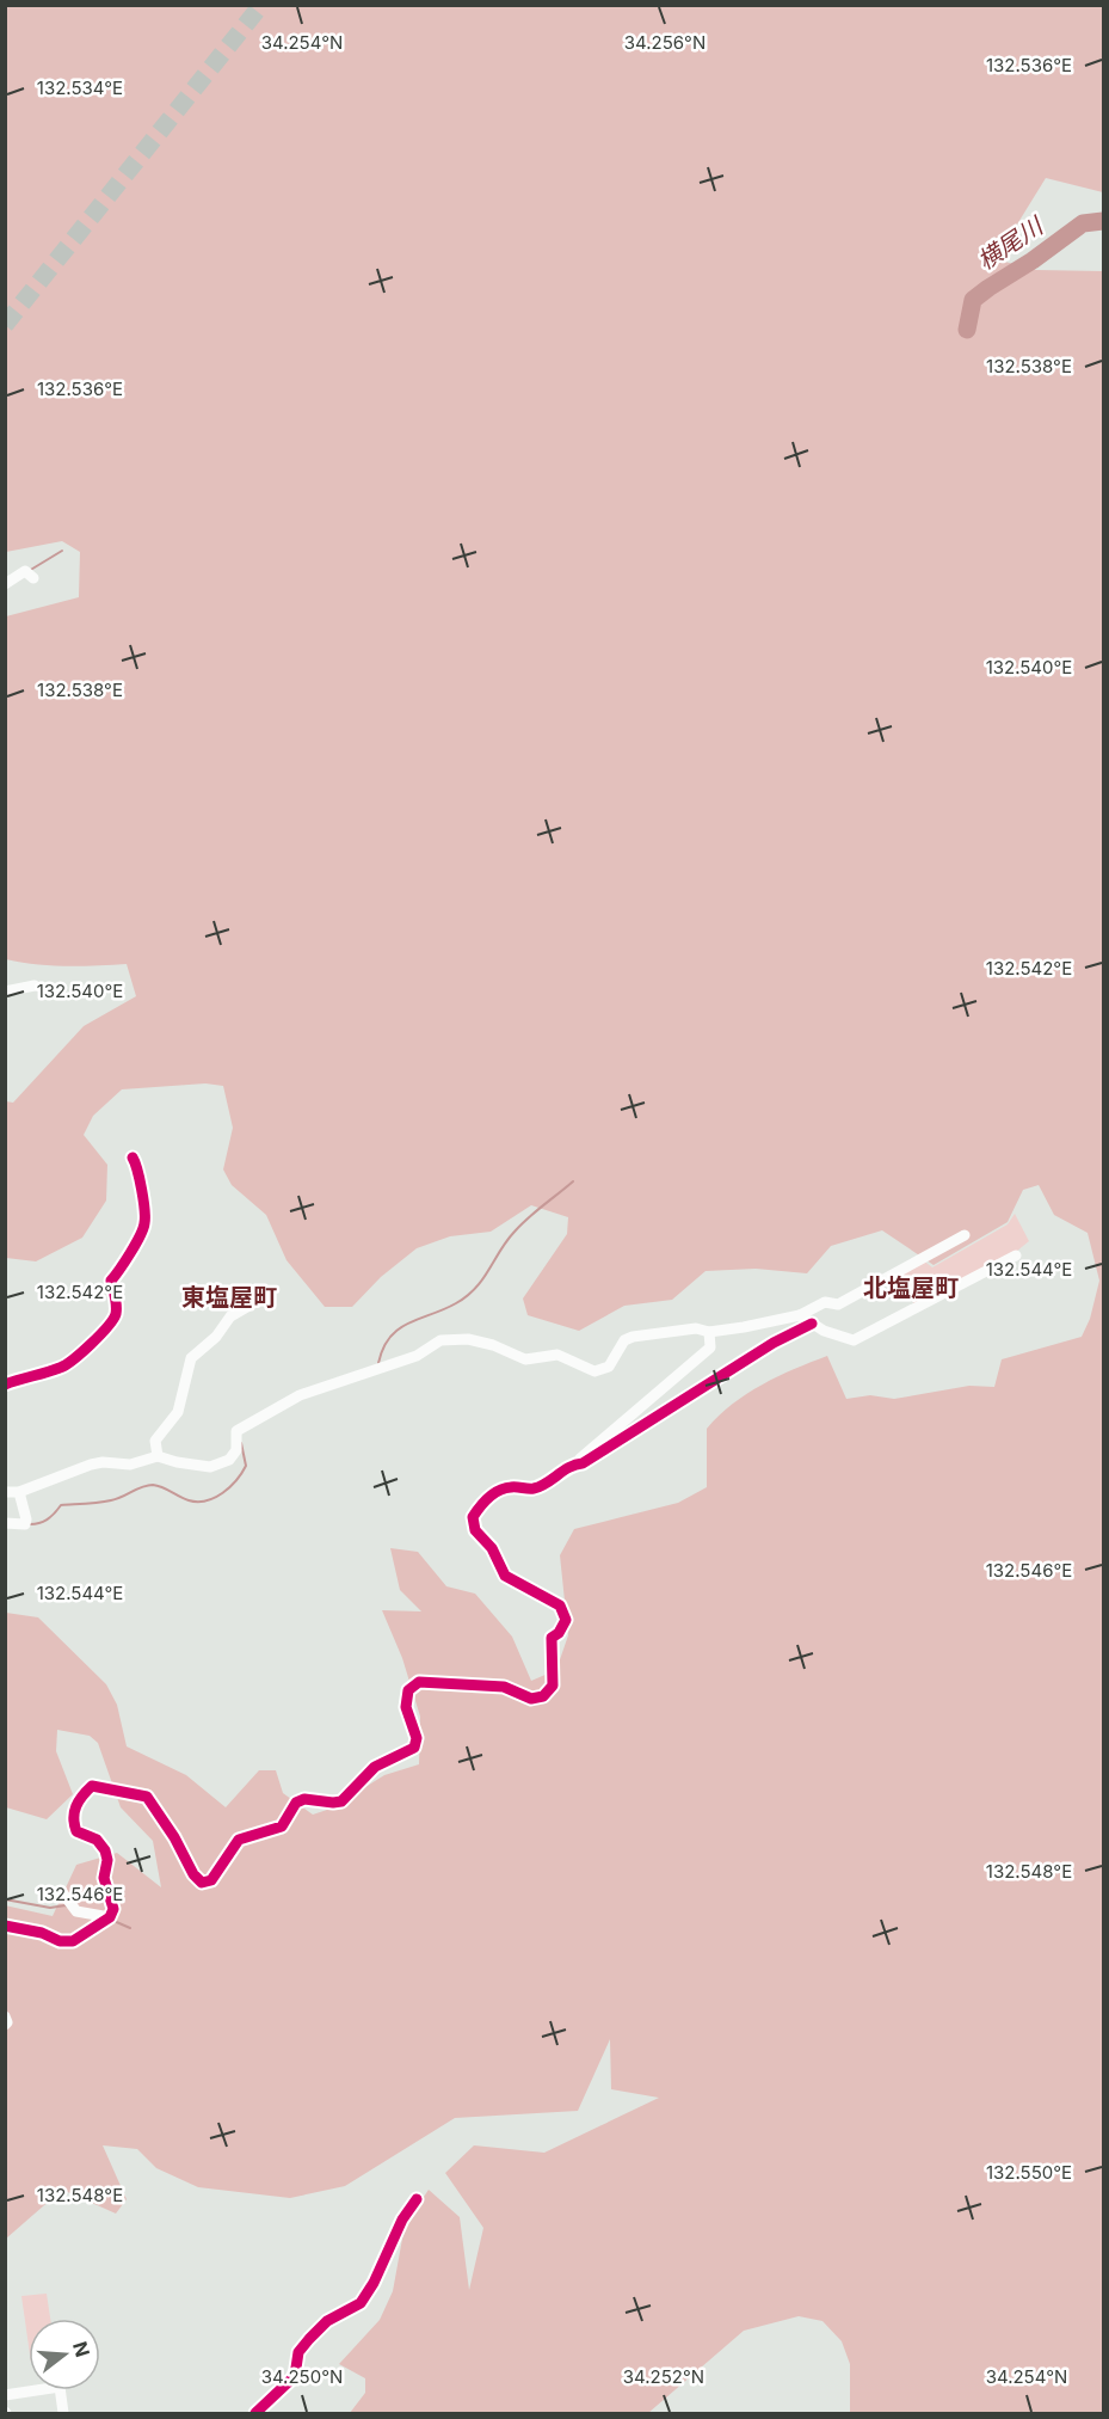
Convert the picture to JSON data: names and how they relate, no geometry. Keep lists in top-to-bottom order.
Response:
{
  "districts": ["北塩屋町", "東塩屋町"],
  "water": ["横尾川"],
  "north": "right",
  "coordinates": [
    "34.254°N",
    "34.256°N",
    "132.536°E",
    "132.534°E",
    "132.538°E",
    "132.540°E",
    "132.542°E",
    "132.544°E",
    "132.546°E",
    "132.548°E",
    "132.550°E",
    "34.250°N",
    "34.252°N"
  ]
}
